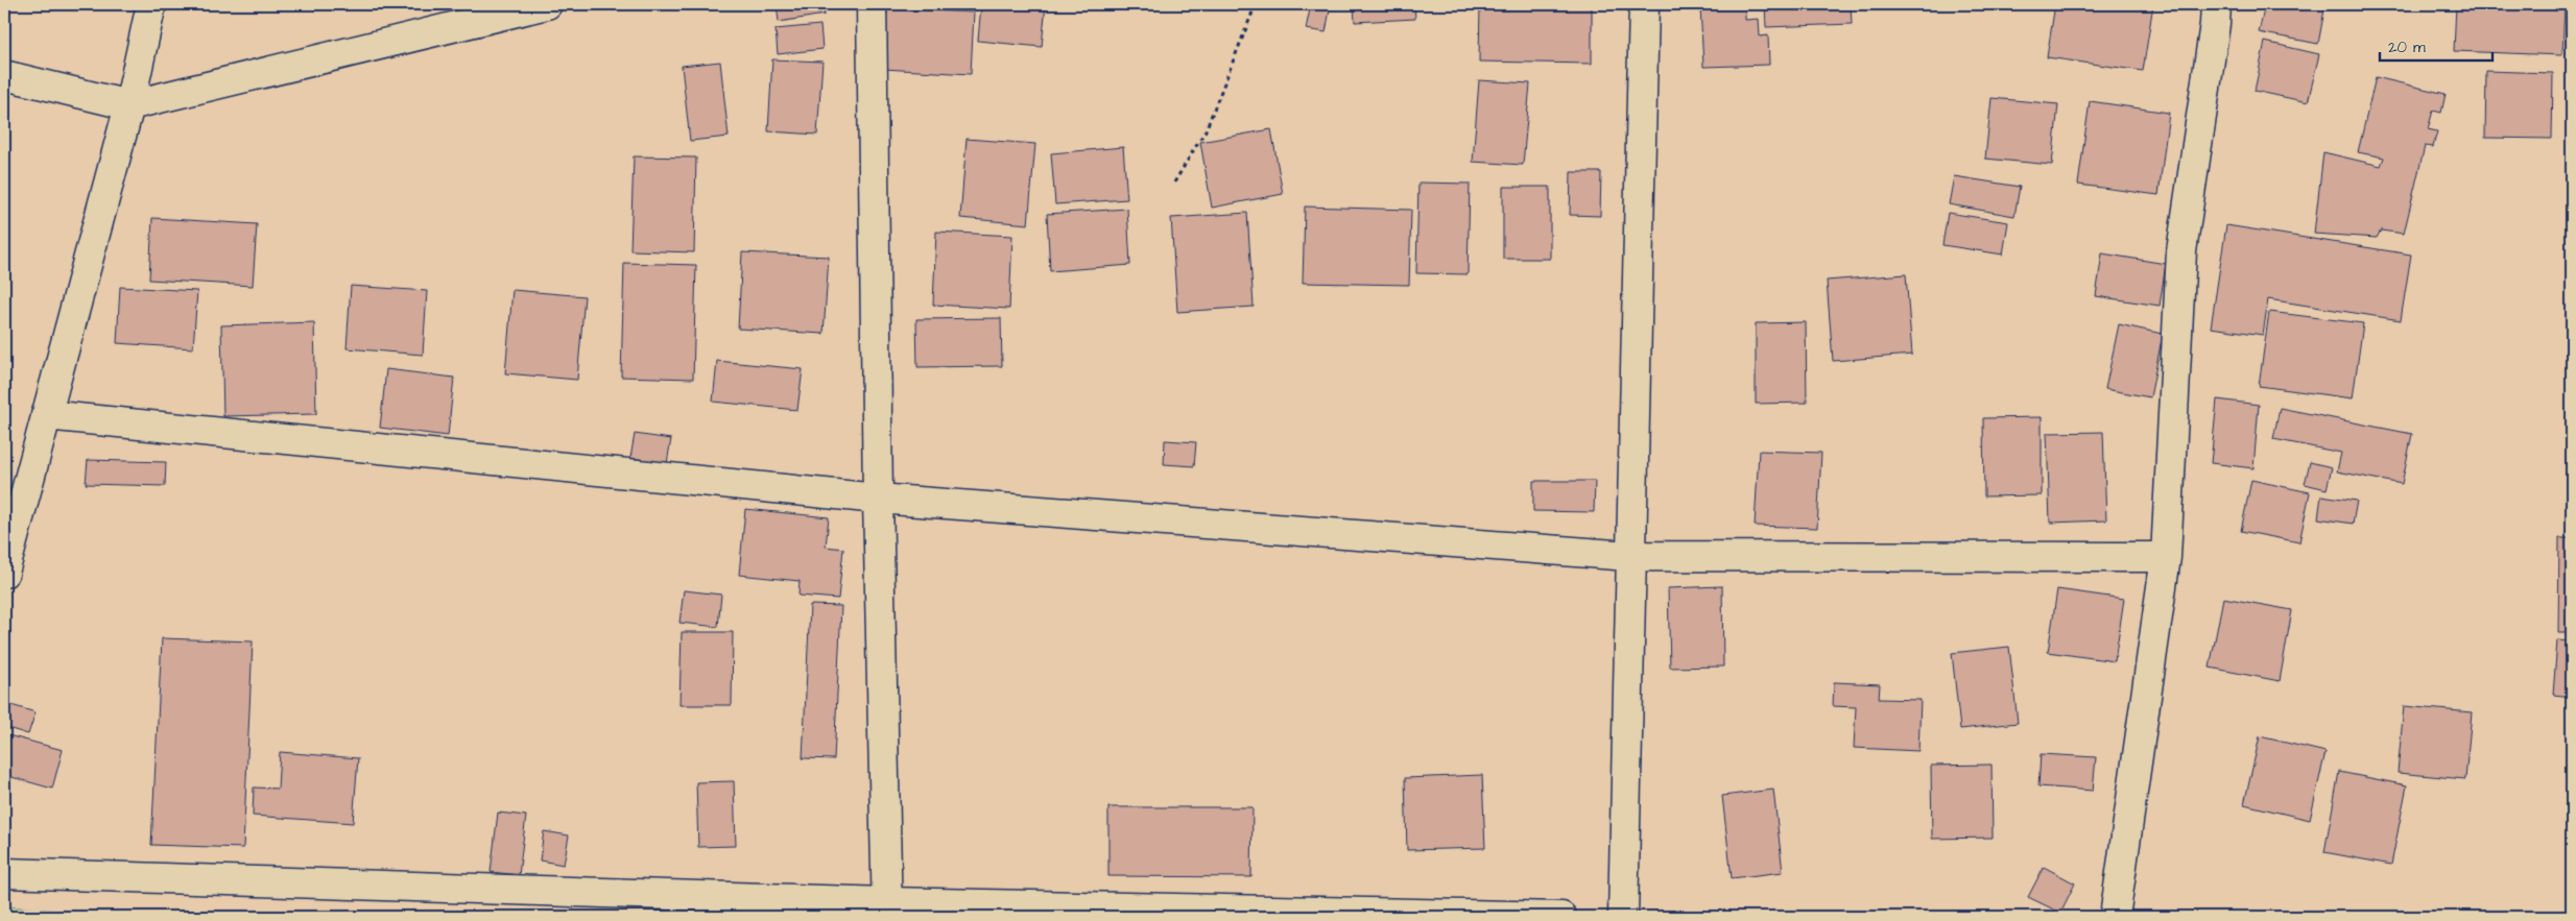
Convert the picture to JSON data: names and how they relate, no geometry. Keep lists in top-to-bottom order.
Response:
{
  "scale_bar": "20 m"
}
